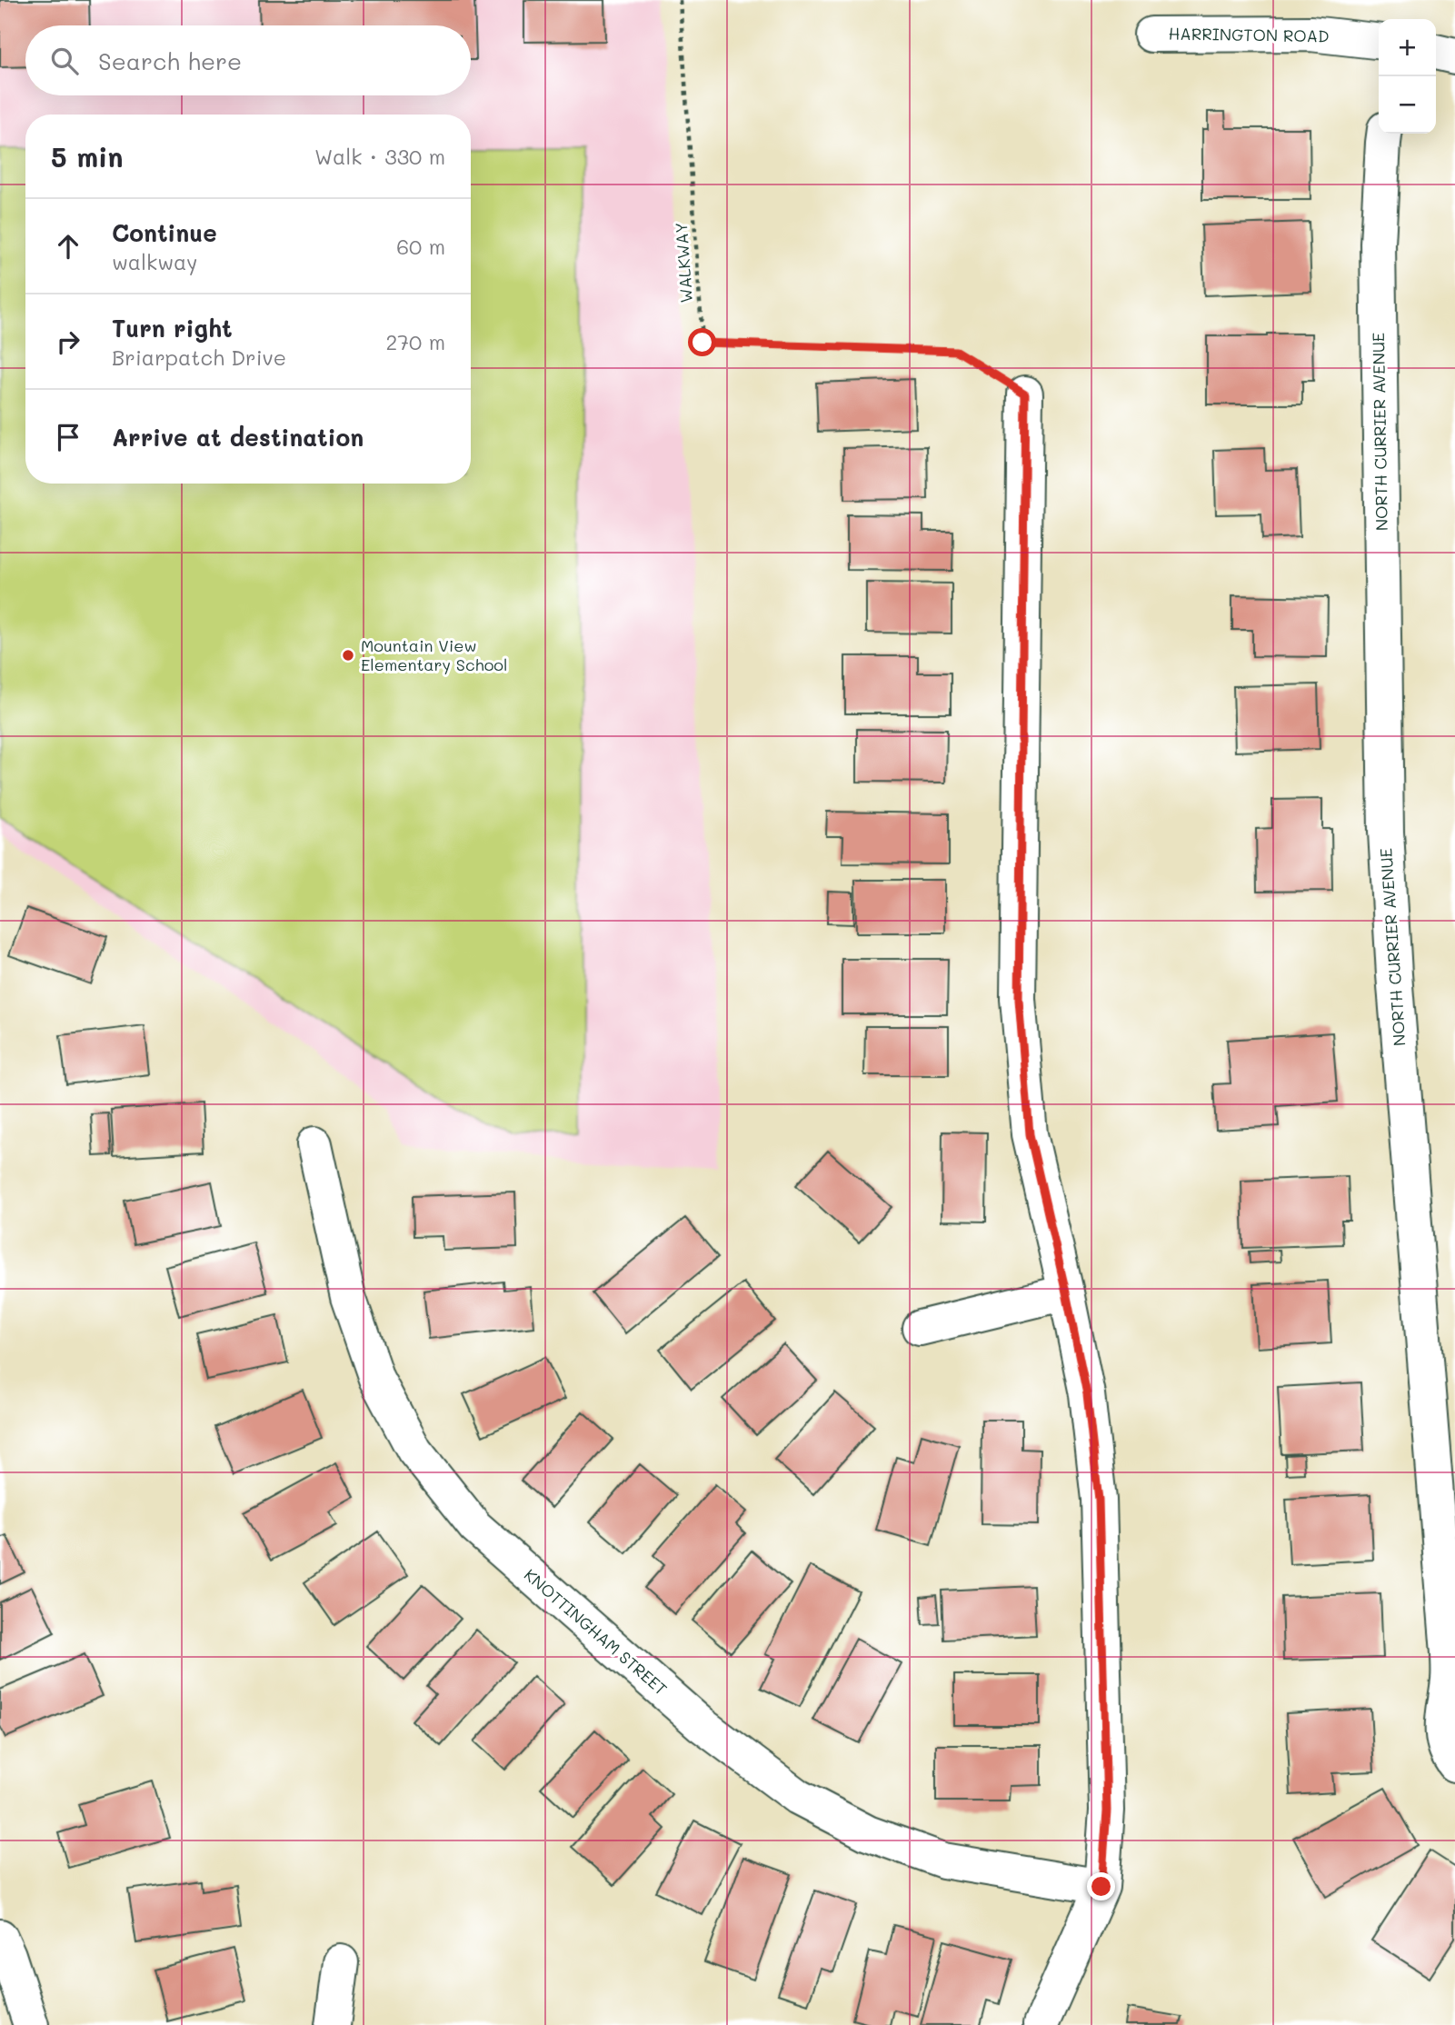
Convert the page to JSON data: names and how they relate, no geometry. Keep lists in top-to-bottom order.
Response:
{
  "streets": {
    "street": ["HARRINGTON ROAD", "NORTH CURRIER AVENUE", "KNOTTINGHAM STREET"],
    "path": ["WALKWAY"]
  },
  "places": ["Mountain View Elementary School"],
  "page": {
    "map_buttons": ["+", "−"],
    "search": "Search here",
    "heading": ["5 min", "Walk · 330 m"],
    "list": [
      ["Continue", "walkway", "60 m"],
      ["Turn right", "Briarpatch Drive", "270 m"],
      "Arrive at destination"
    ]
  }
}
